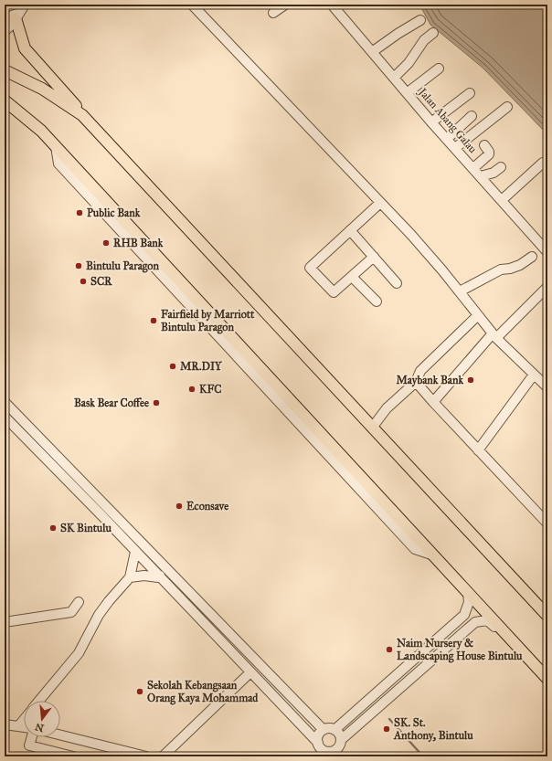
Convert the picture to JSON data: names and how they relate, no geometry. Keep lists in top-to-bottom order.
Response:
{
  "streets": {
    "street": ["Jalan Abang Galau"]
  },
  "places": [
    "Public Bank",
    "RHB Bank",
    "Bintulu Paragon",
    "SCR",
    "Fairfield by Marriott Bintulu Paragon",
    "MR.DIY",
    "Maybank Bank",
    "KFC",
    "Bask Bear Coffee",
    "Econsave",
    "SK Bintulu",
    "Naim Nursery & Landscaping House Bintulu",
    "Sekolah Kebangsaan Orang Kaya Mohammad",
    "SK. St. Anthony, Bintulu"
  ],
  "north": "bottom"
}
